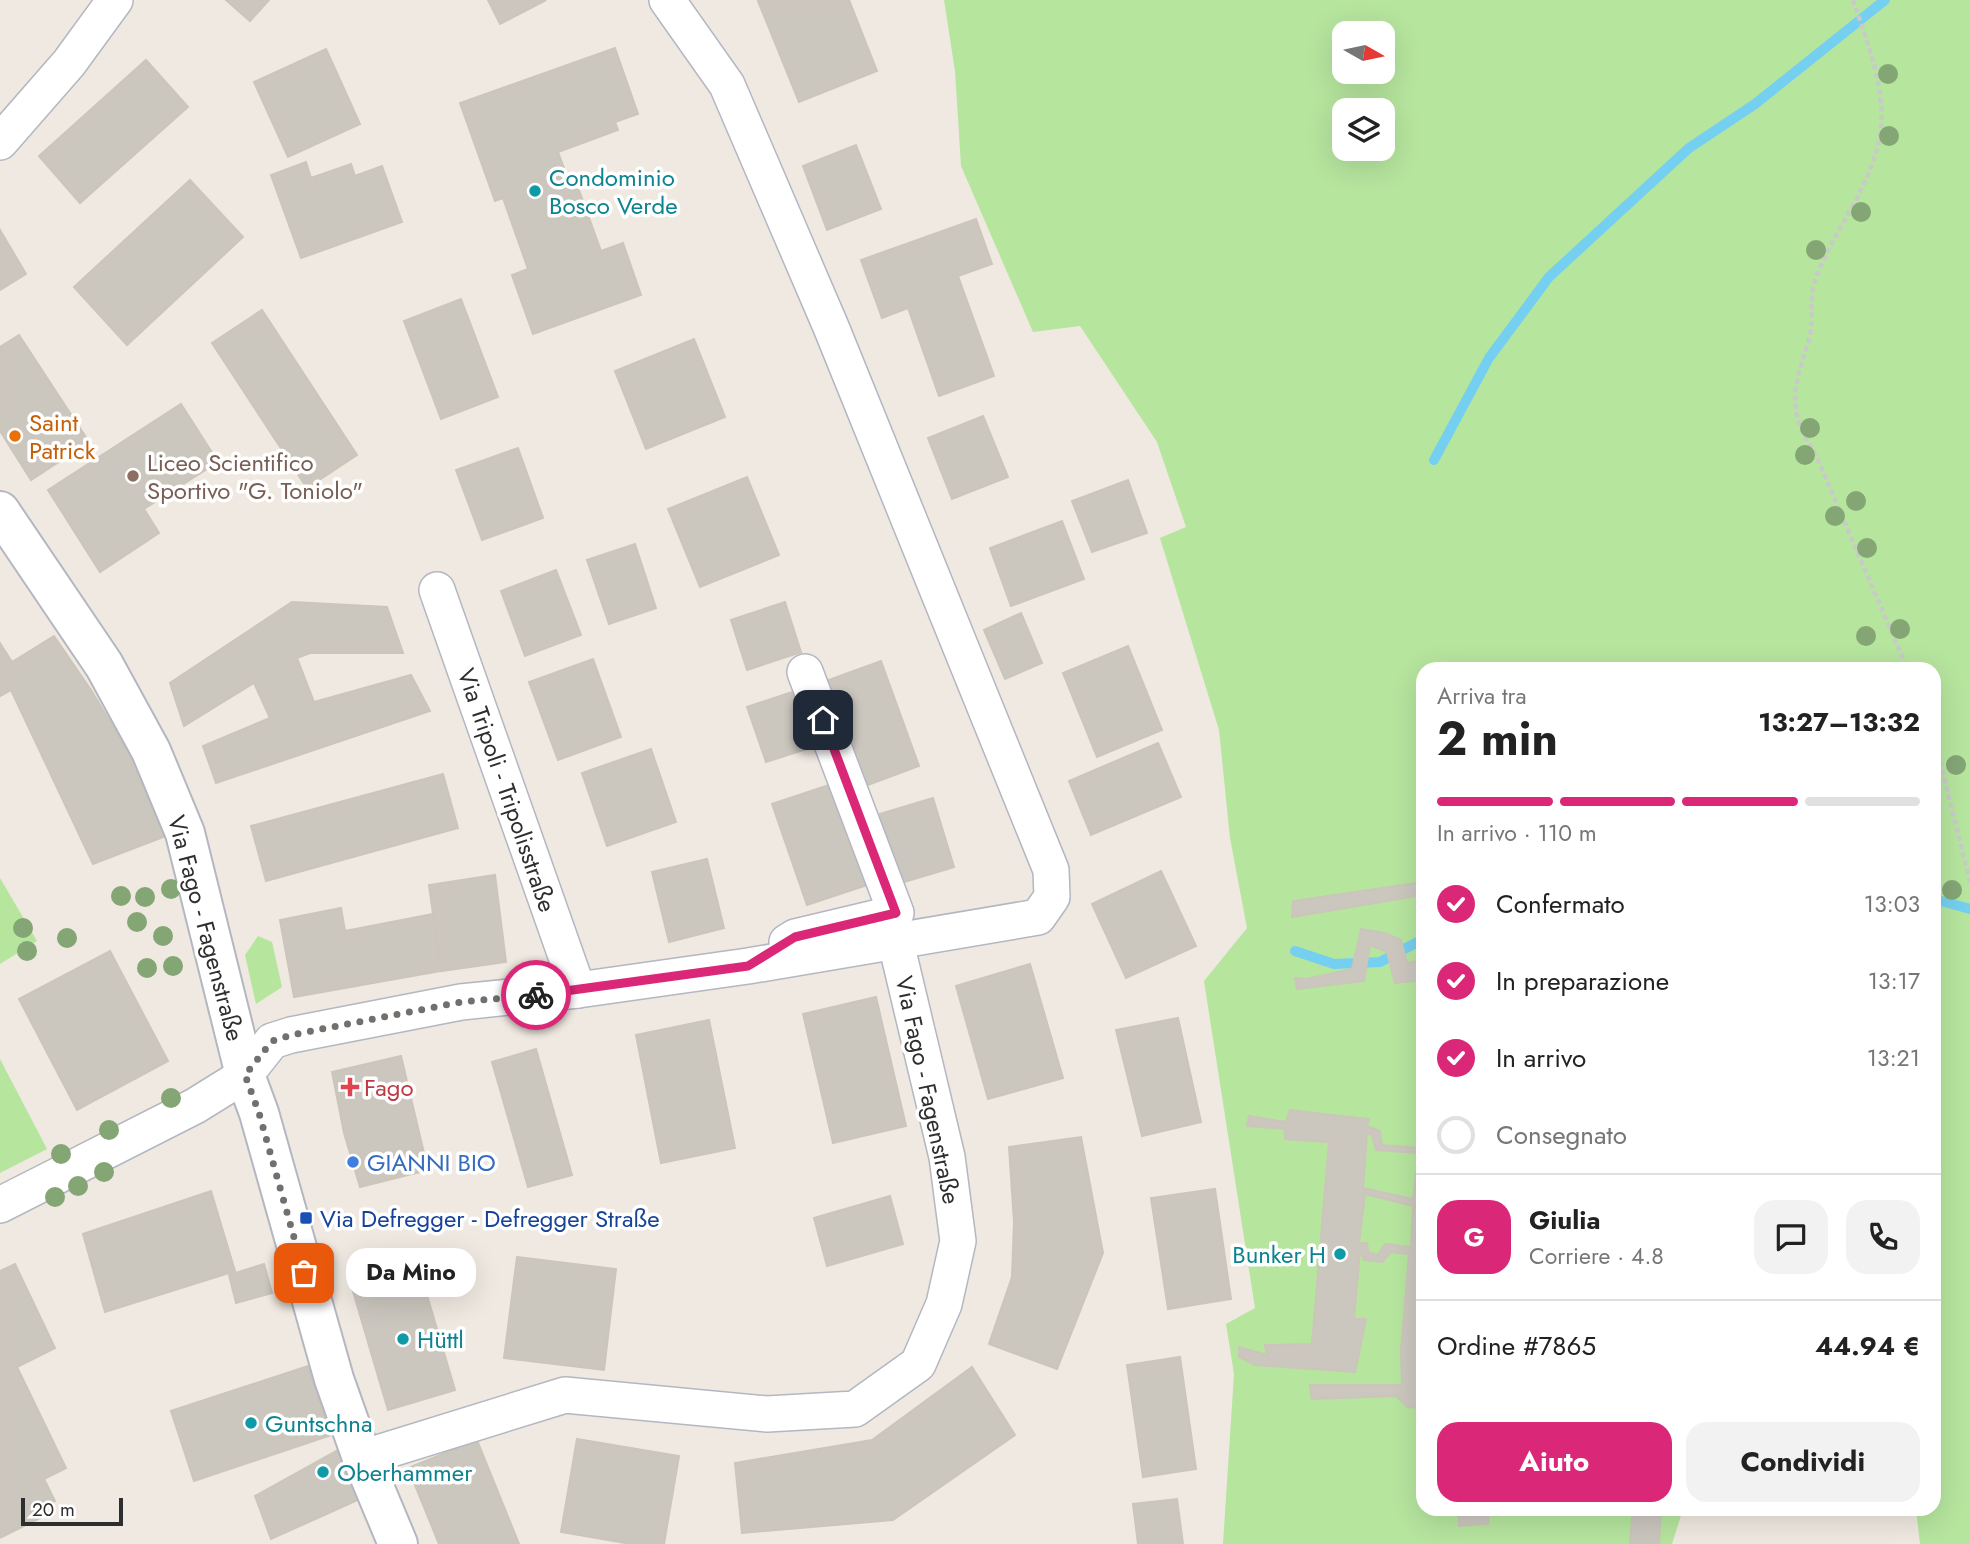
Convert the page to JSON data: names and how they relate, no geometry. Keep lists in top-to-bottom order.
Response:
{
  "streets": {
    "street": ["Via Tripoli - Tripolisstraße", "Via Fago - Fagenstraße"]
  },
  "places": {
    "other": [
      "Condominio Bosco Verde",
      "Saint Patrick",
      "Liceo Scientifico Sportivo \"G. Toniolo\"",
      "GIANNI BIO",
      "Bunker H",
      "Da Mino",
      "Hüttl",
      "Guntschna",
      "Oberhammer"
    ],
    "health": ["Fago"],
    "transit": ["Via Defregger - Defregger Straße"]
  },
  "scale_bar": "20 m",
  "north": "right",
  "page": {
    "heading": ["2 min", "Arriva tra", "13:27–13:32"],
    "panel": [
      "Giulia",
      "Corriere · 4.8",
      "Ordine #7865",
      "44.94 €"
    ],
    "bar": "In arrivo · 110 m",
    "list": [
      ["Confermato", "13:03"],
      ["In preparazione", "13:17"],
      ["In arrivo", "13:21"],
      "Consegnato"
    ],
    "round": "G",
    "bubble": "Da Mino",
    "buttons": ["Aiuto", "Condividi"],
    "scale": "20 m"
  }
}
